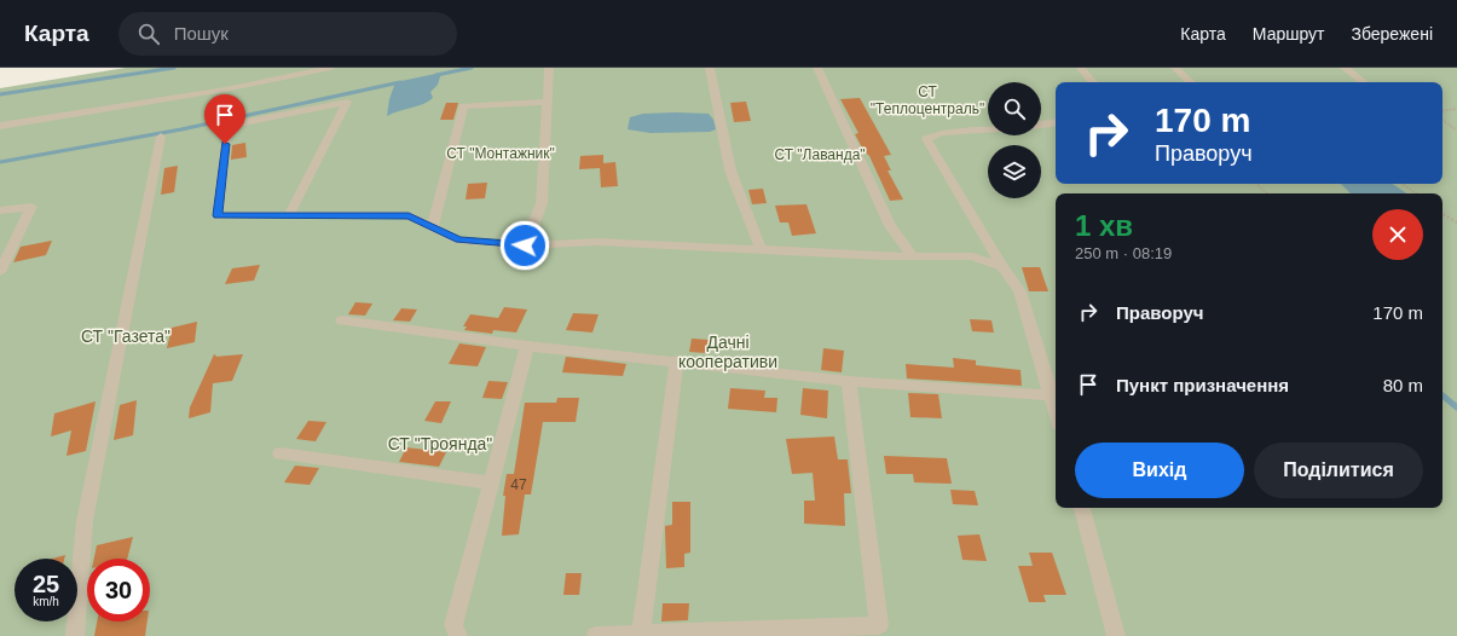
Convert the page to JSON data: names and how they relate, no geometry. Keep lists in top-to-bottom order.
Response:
{
  "parks": [
    "СТ \"Теплоцентраль\"",
    "СТ \"Монтажник\"",
    "СТ \"Лаванда\"",
    "СТ \"Газета\"",
    "Дачні кооперативи",
    "СТ \"Троянда\""
  ],
  "house_numbers": ["47"],
  "page": {
    "header": "Карта",
    "search": "Пошук",
    "nav": ["Карта", "Маршрут", "Збережені"],
    "turn": ["170 m", "Праворуч"],
    "heading": ["1 хв", "250 m · 08:19"],
    "list": [
      {
        "name": "Праворуч",
        "value": "170 m"
      },
      {
        "name": "Пункт призначення",
        "value": "80 m"
      }
    ],
    "buttons": ["Вихід", "Поділитися"],
    "speed": "25 km/h",
    "limit": "30"
  }
}
